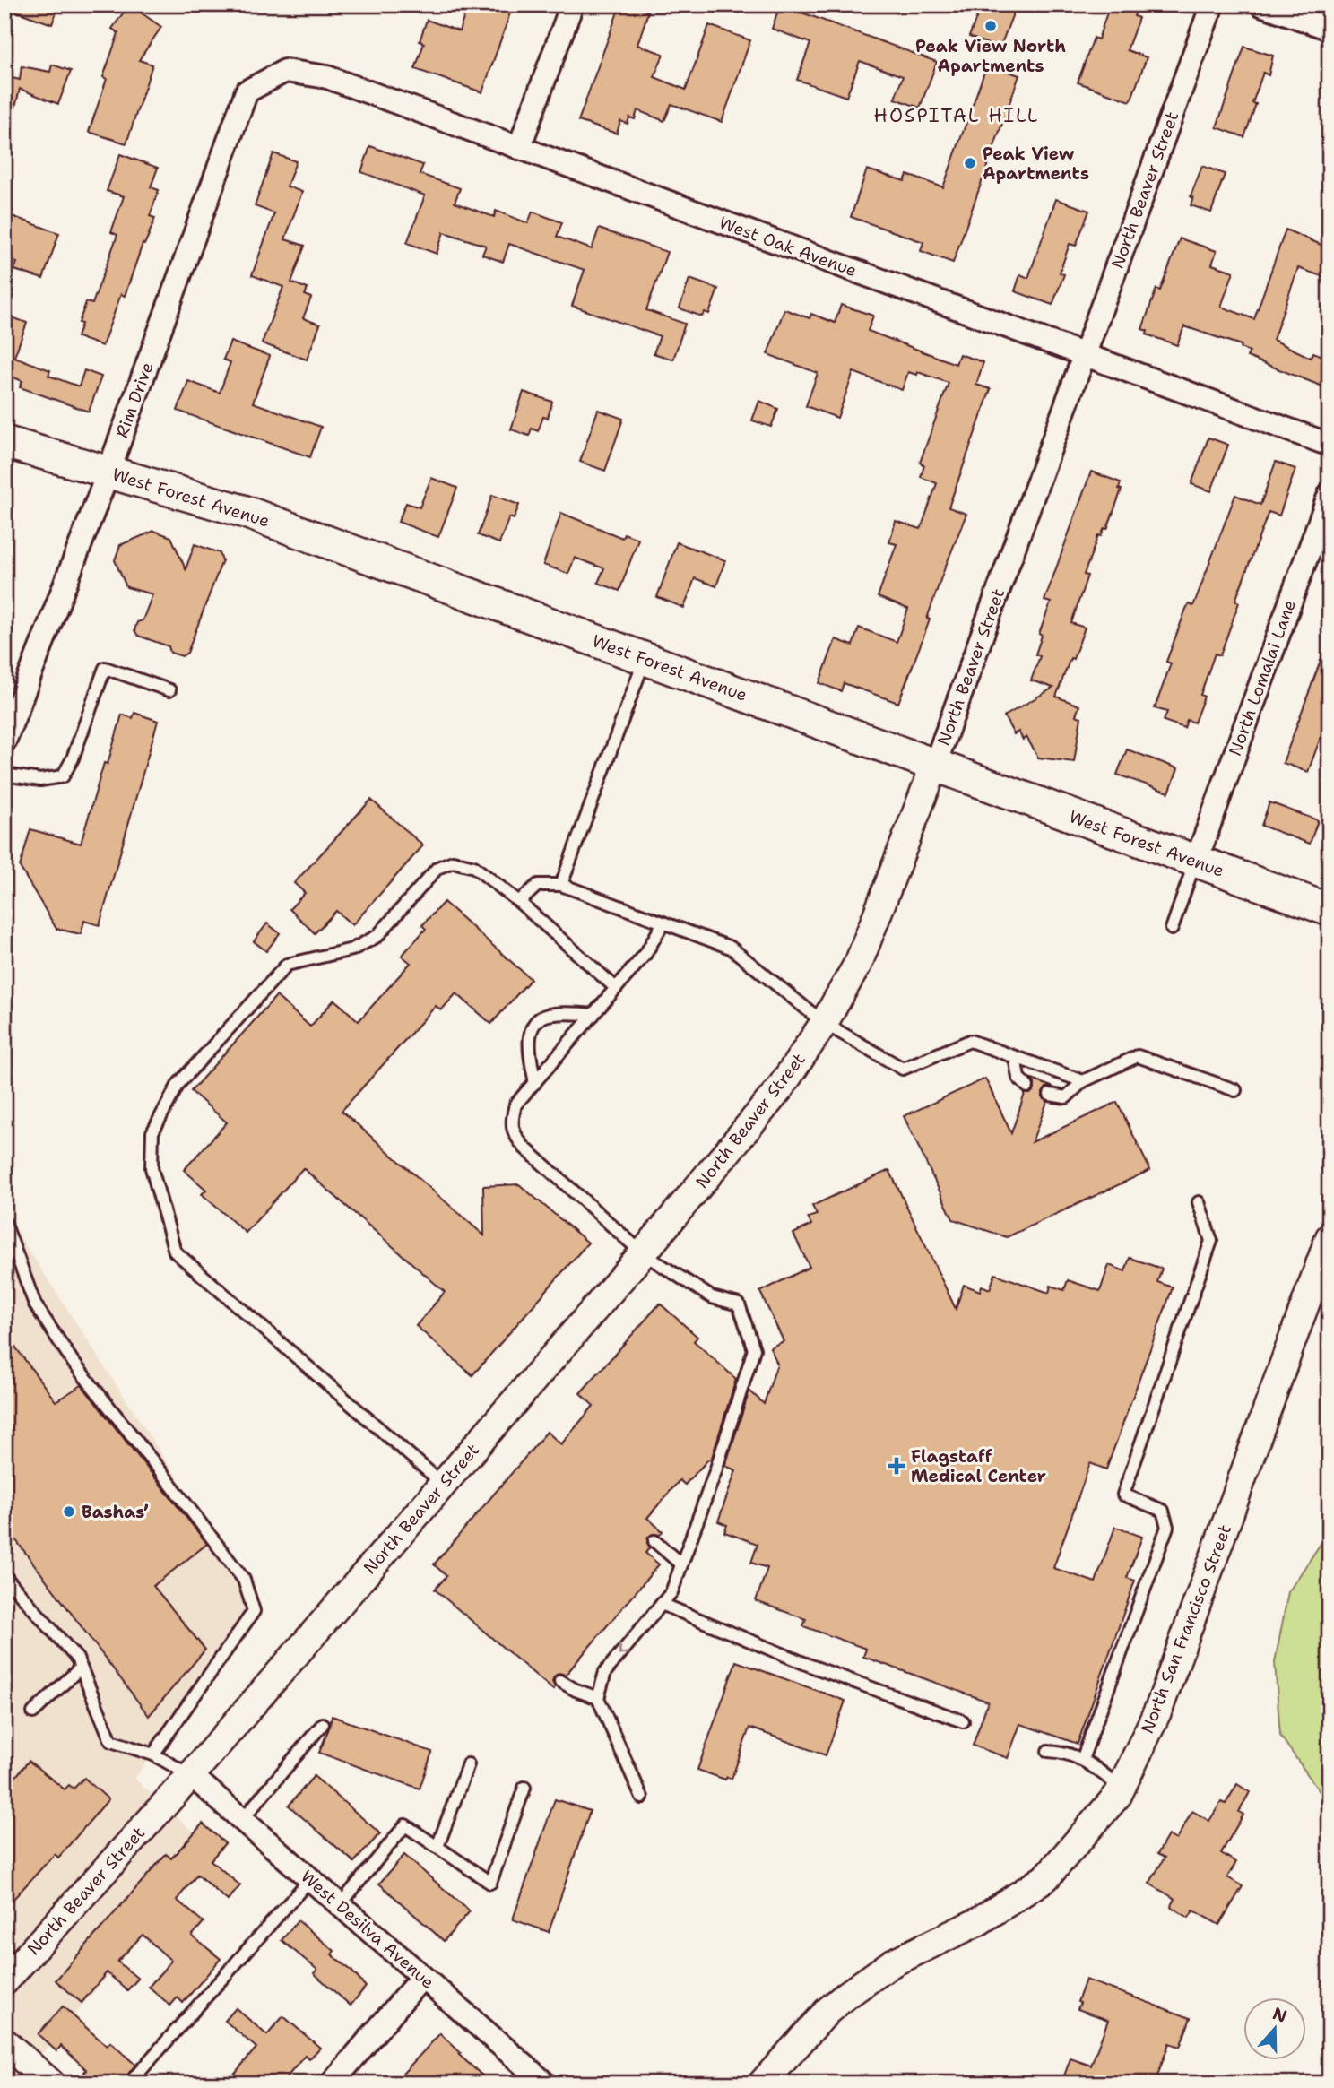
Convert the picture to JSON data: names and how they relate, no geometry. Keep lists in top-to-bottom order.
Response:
{
  "streets": {
    "main road": ["West Forest Avenue"],
    "street": [
      "North Beaver Street",
      "West Oak Avenue",
      "Rim Drive",
      "North Lomalai Lane",
      "North San Francisco Street",
      "West Desilva Avenue"
    ]
  },
  "crossings": [
    ["North Beaver Street", "West Oak Avenue"],
    ["North Beaver Street", "West Forest Avenue"],
    ["North Beaver Street", "West Desilva Avenue"],
    ["West Oak Avenue", "Rim Drive"],
    ["Rim Drive", "West Forest Avenue"],
    ["West Forest Avenue", "North Lomalai Lane"]
  ],
  "districts": ["HOSPITAL HILL"],
  "places": {
    "other": ["Peak View North Apartments", "Peak View Apartments", "Bashas’"],
    "health": ["Flagstaff Medical Center"]
  },
  "north": "top"
}
